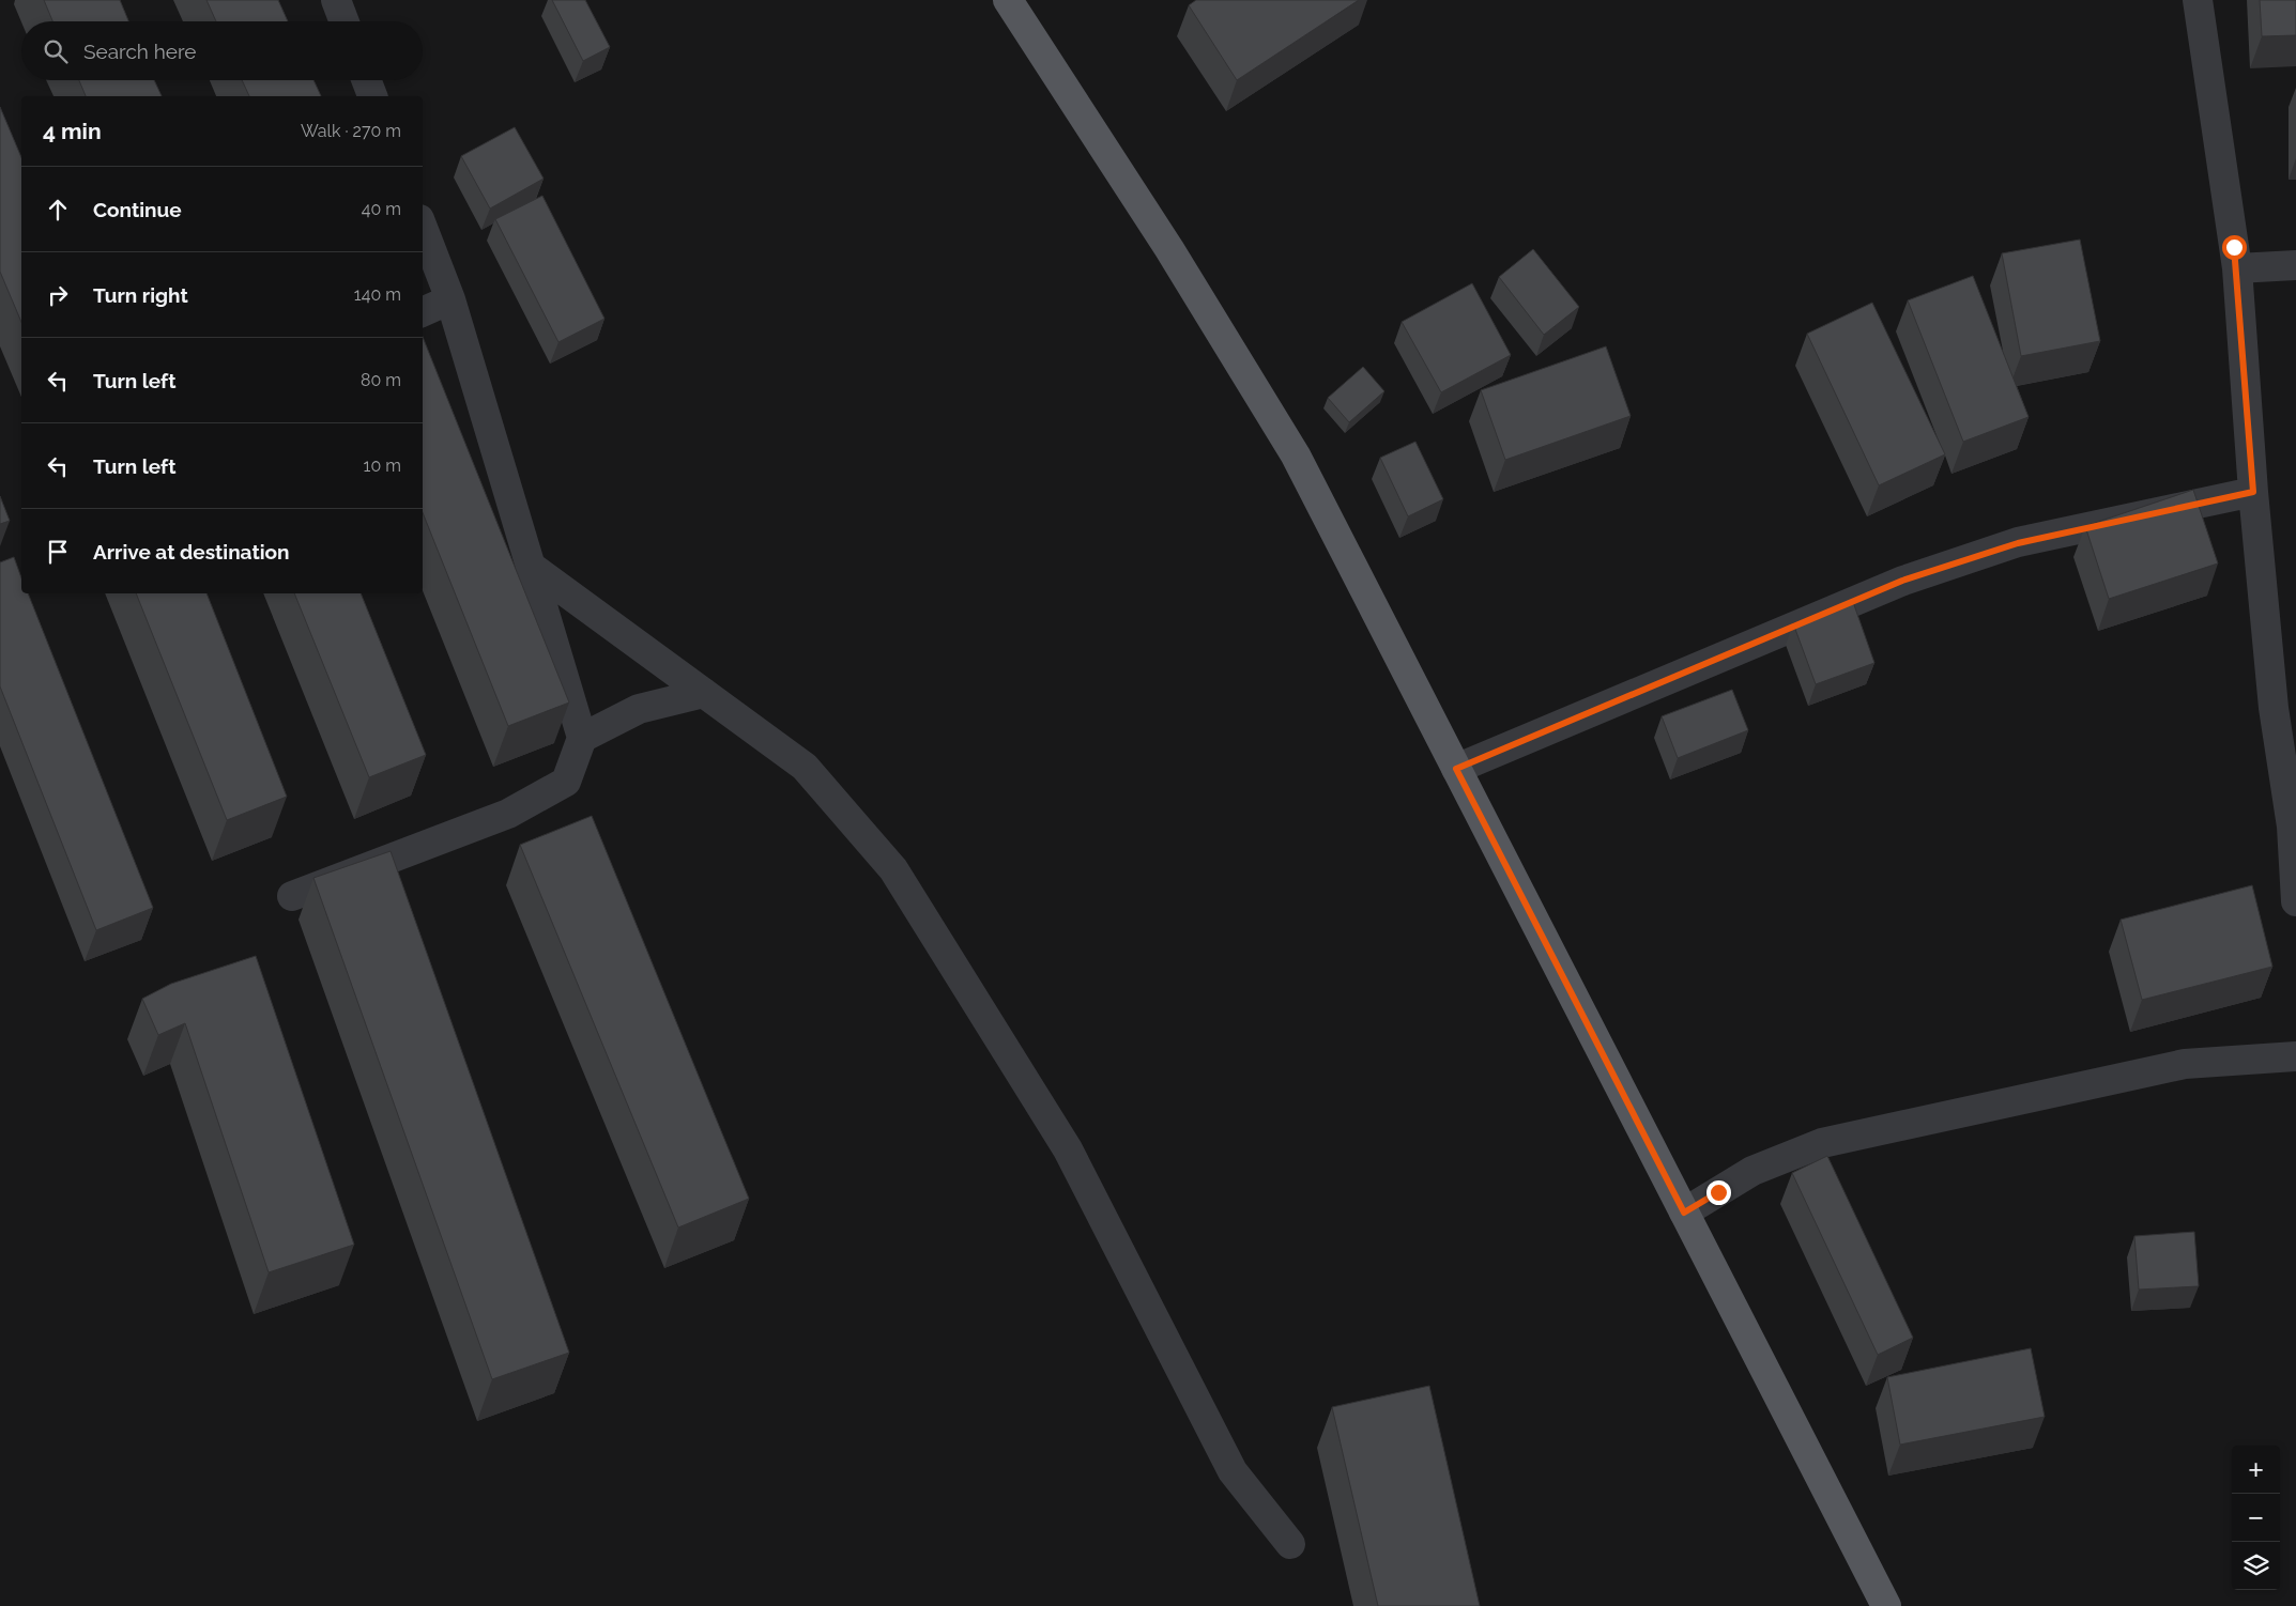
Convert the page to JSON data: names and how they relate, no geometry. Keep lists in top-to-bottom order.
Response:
{
  "page": {
    "search": "Search here",
    "heading": ["4 min", "Walk · 270 m"],
    "list": [
      ["Continue", "40 m"],
      ["Turn right", "140 m"],
      ["Turn left", "80 m"],
      ["Turn left", "10 m"],
      "Arrive at destination"
    ],
    "map_buttons": ["+", "−"]
  }
}
